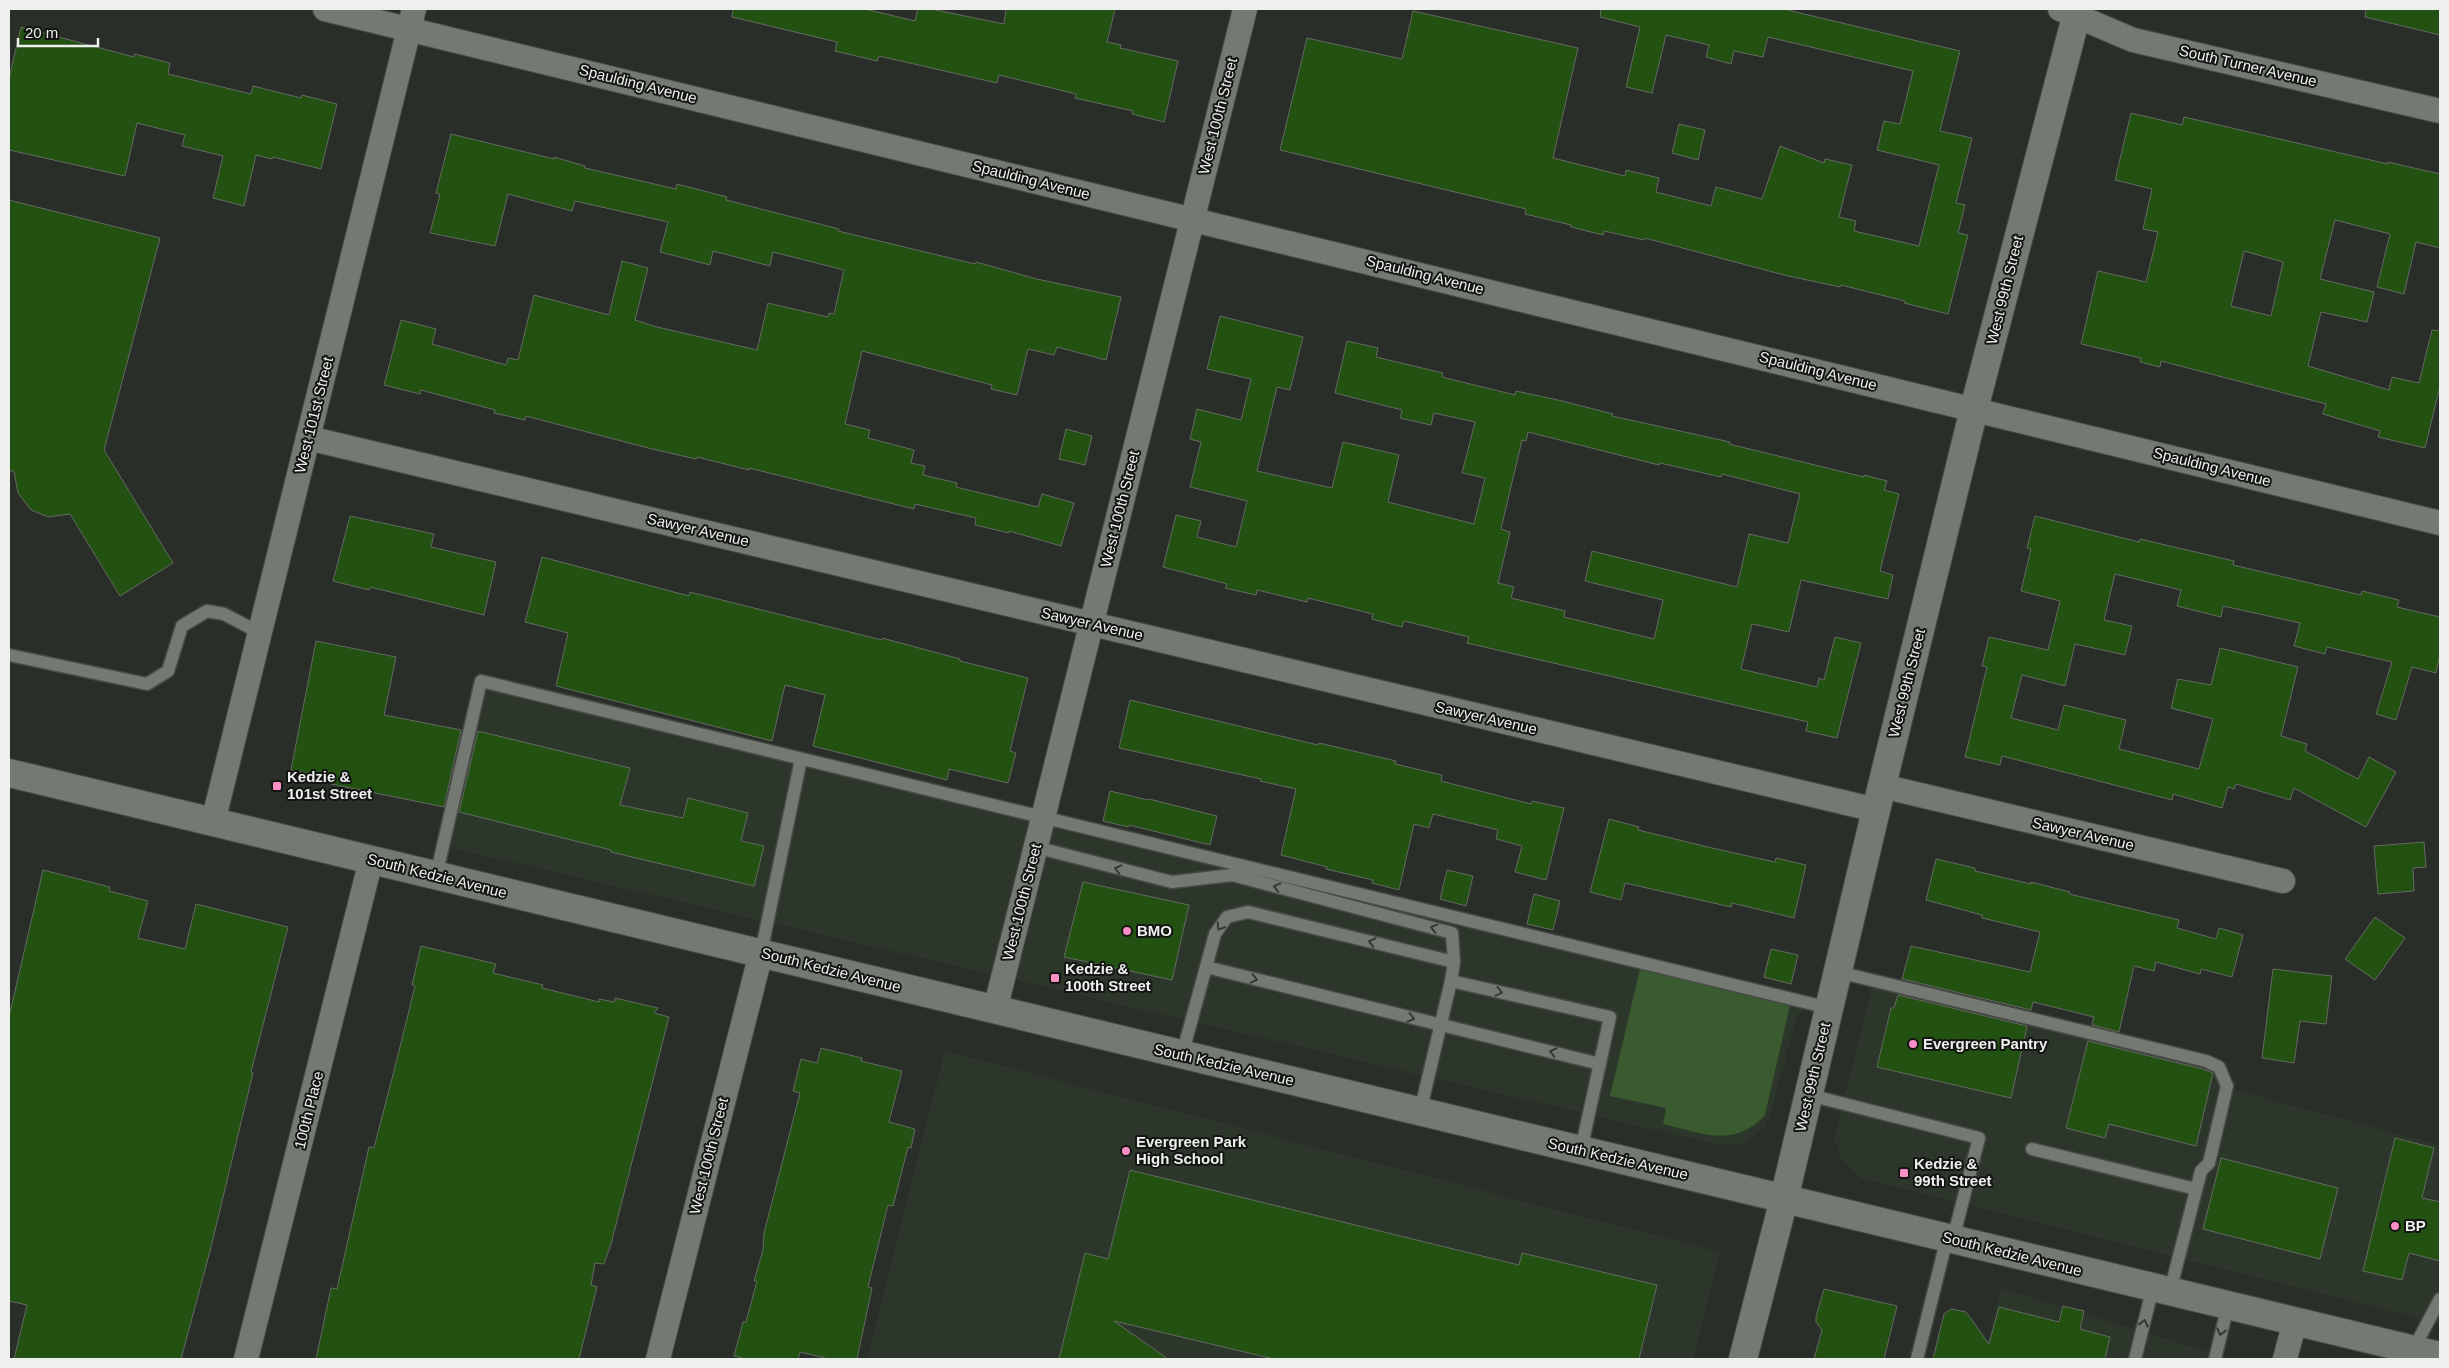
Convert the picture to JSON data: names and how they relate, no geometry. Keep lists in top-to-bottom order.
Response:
{
  "streets": {
    "main road": ["West 99th Street", "South Kedzie Avenue"],
    "street": [
      "South Turner Avenue",
      "Spaulding Avenue",
      "West 100th Street",
      "West 101st Street",
      "Sawyer Avenue",
      "100th Place"
    ]
  },
  "crossings": [
    ["South Turner Avenue", "West 99th Street"],
    ["Spaulding Avenue", "West 100th Street"],
    ["Spaulding Avenue", "West 99th Street"],
    ["Spaulding Avenue", "West 101st Street"],
    ["West 100th Street", "Sawyer Avenue"],
    ["West 100th Street", "South Kedzie Avenue"],
    ["West 99th Street", "Sawyer Avenue"],
    ["West 99th Street", "South Kedzie Avenue"],
    ["West 101st Street", "Sawyer Avenue"],
    ["West 101st Street", "South Kedzie Avenue"],
    ["South Kedzie Avenue", "100th Place"]
  ],
  "places": {
    "transit": ["Kedzie & 101st Street", "Kedzie & 100th Street", "Kedzie & 99th Street"],
    "other": [
      "BMO",
      "Evergreen Pantry",
      "Evergreen Park High School",
      "BP"
    ]
  },
  "scale_bar": "20 m"
}
